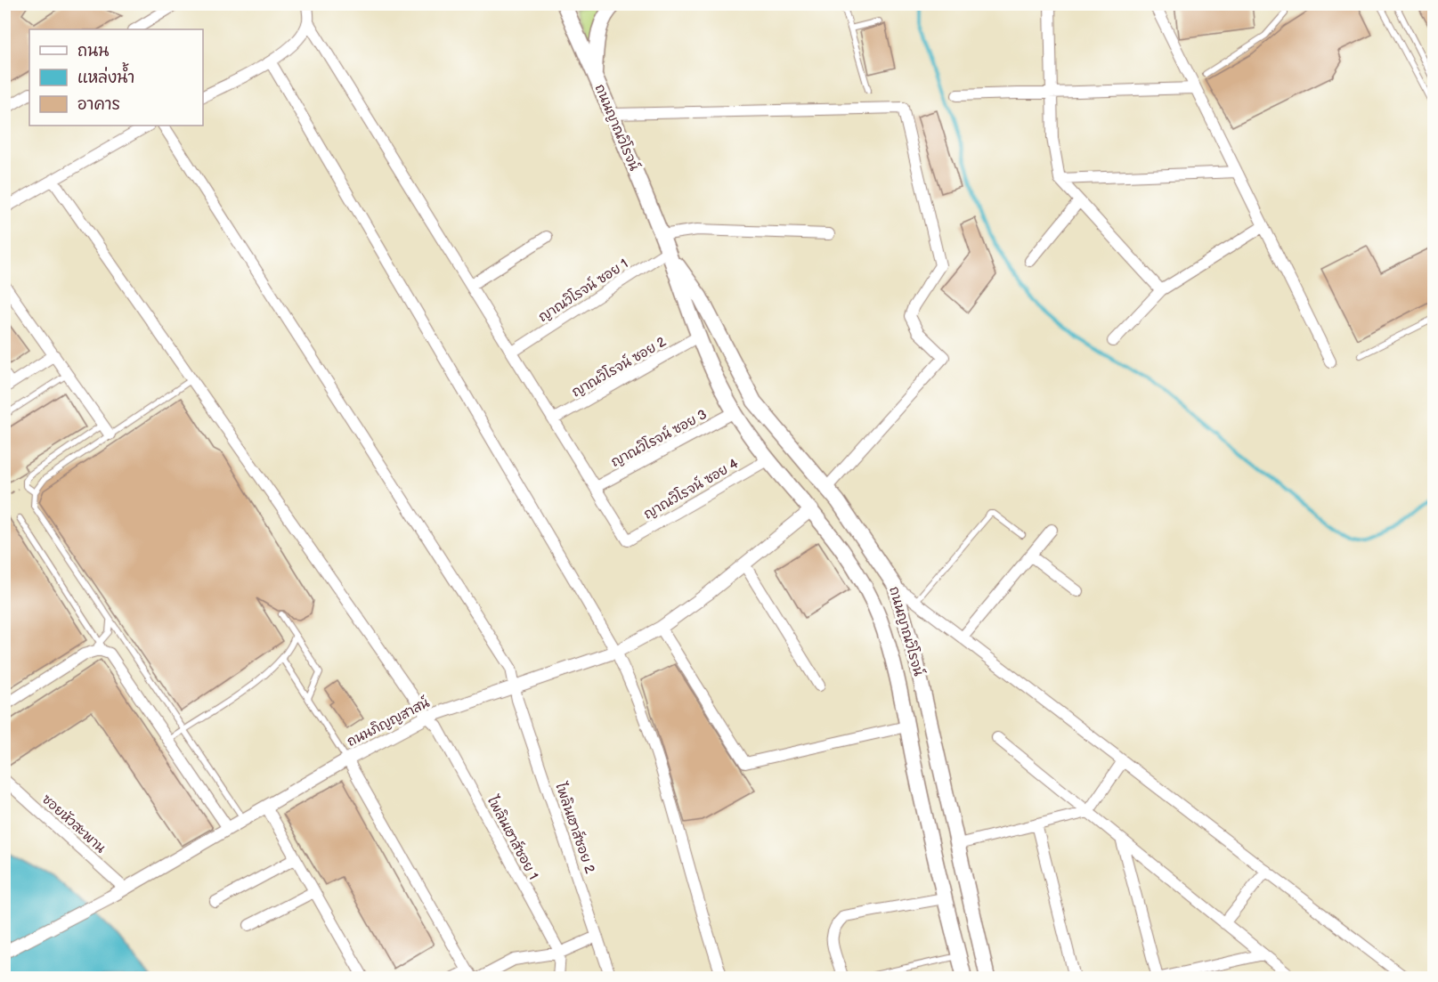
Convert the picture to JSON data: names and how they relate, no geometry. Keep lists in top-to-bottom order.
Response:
{
  "streets": {
    "main road": ["ถนนญาณวิโรจน์"],
    "street": [
      "ญาณวิโรจน์ ซอย 1",
      "ญาณวิโรจน์ ซอย 2",
      "ญาณวิโรจน์ ซอย 3",
      "ญาณวิโรจน์ ซอย 4",
      "ถนนภิญญสาสน์",
      "ซอยหัวสะพาน",
      "ไพลินเฮาส์ซอย 2",
      "ไพลินเฮาส์ซอย 1"
    ]
  },
  "crossings": [
    ["ถนนญาณวิโรจน์", "ญาณวิโรจน์ ซอย 1"],
    ["ถนนญาณวิโรจน์", "ญาณวิโรจน์ ซอย 2"],
    ["ถนนญาณวิโรจน์", "ญาณวิโรจน์ ซอย 3"],
    ["ถนนญาณวิโรจน์", "ญาณวิโรจน์ ซอย 4"],
    ["ถนนญาณวิโรจน์", "ถนนภิญญสาสน์"],
    ["ญาณวิโรจน์ ซอย 3", "ญาณวิโรจน์ ซอย 4"],
    ["ถนนภิญญสาสน์", "ซอยหัวสะพาน"],
    ["ถนนภิญญสาสน์", "ไพลินเฮาส์ซอย 2"],
    ["ถนนภิญญสาสน์", "ไพลินเฮาส์ซอย 1"]
  ],
  "legend": ["ถนน", "แหล่งน้ำ", "อาคาร"]
}
